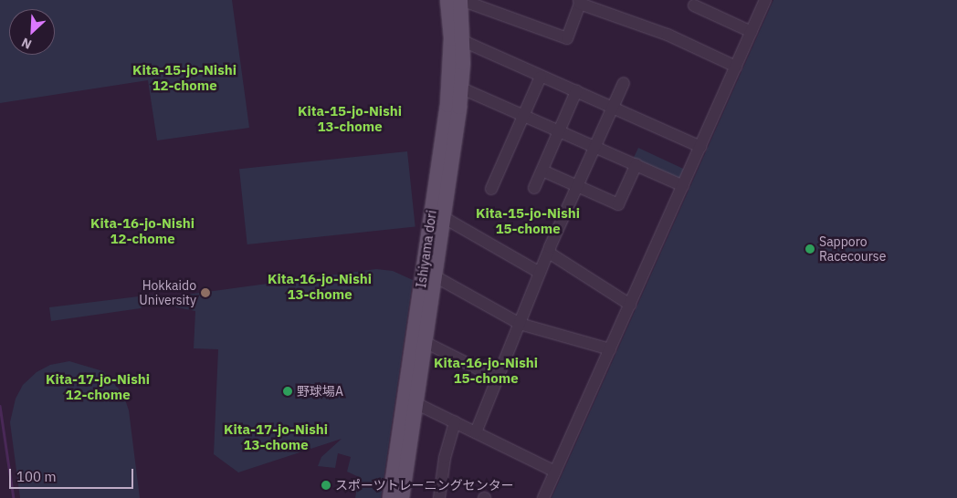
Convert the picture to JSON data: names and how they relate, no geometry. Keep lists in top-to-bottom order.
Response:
{
  "streets": {
    "main road": ["Ishiyama dori"]
  },
  "districts": [
    "Kita-15-jo-Nishi 12-chome",
    "Kita-15-jo-Nishi 13-chome",
    "Kita-15-jo-Nishi 15-chome",
    "Kita-16-jo-Nishi 12-chome",
    "Kita-16-jo-Nishi 13-chome",
    "Kita-16-jo-Nishi 15-chome",
    "Kita-17-jo-Nishi 12-chome",
    "Kita-17-jo-Nishi 13-chome"
  ],
  "places": [
    "Sapporo Racecourse",
    "Hokkaido University",
    "野球場A",
    "スポーツトレーニングセンター"
  ],
  "scale_bar": "100 m",
  "north": "bottom left"
}
